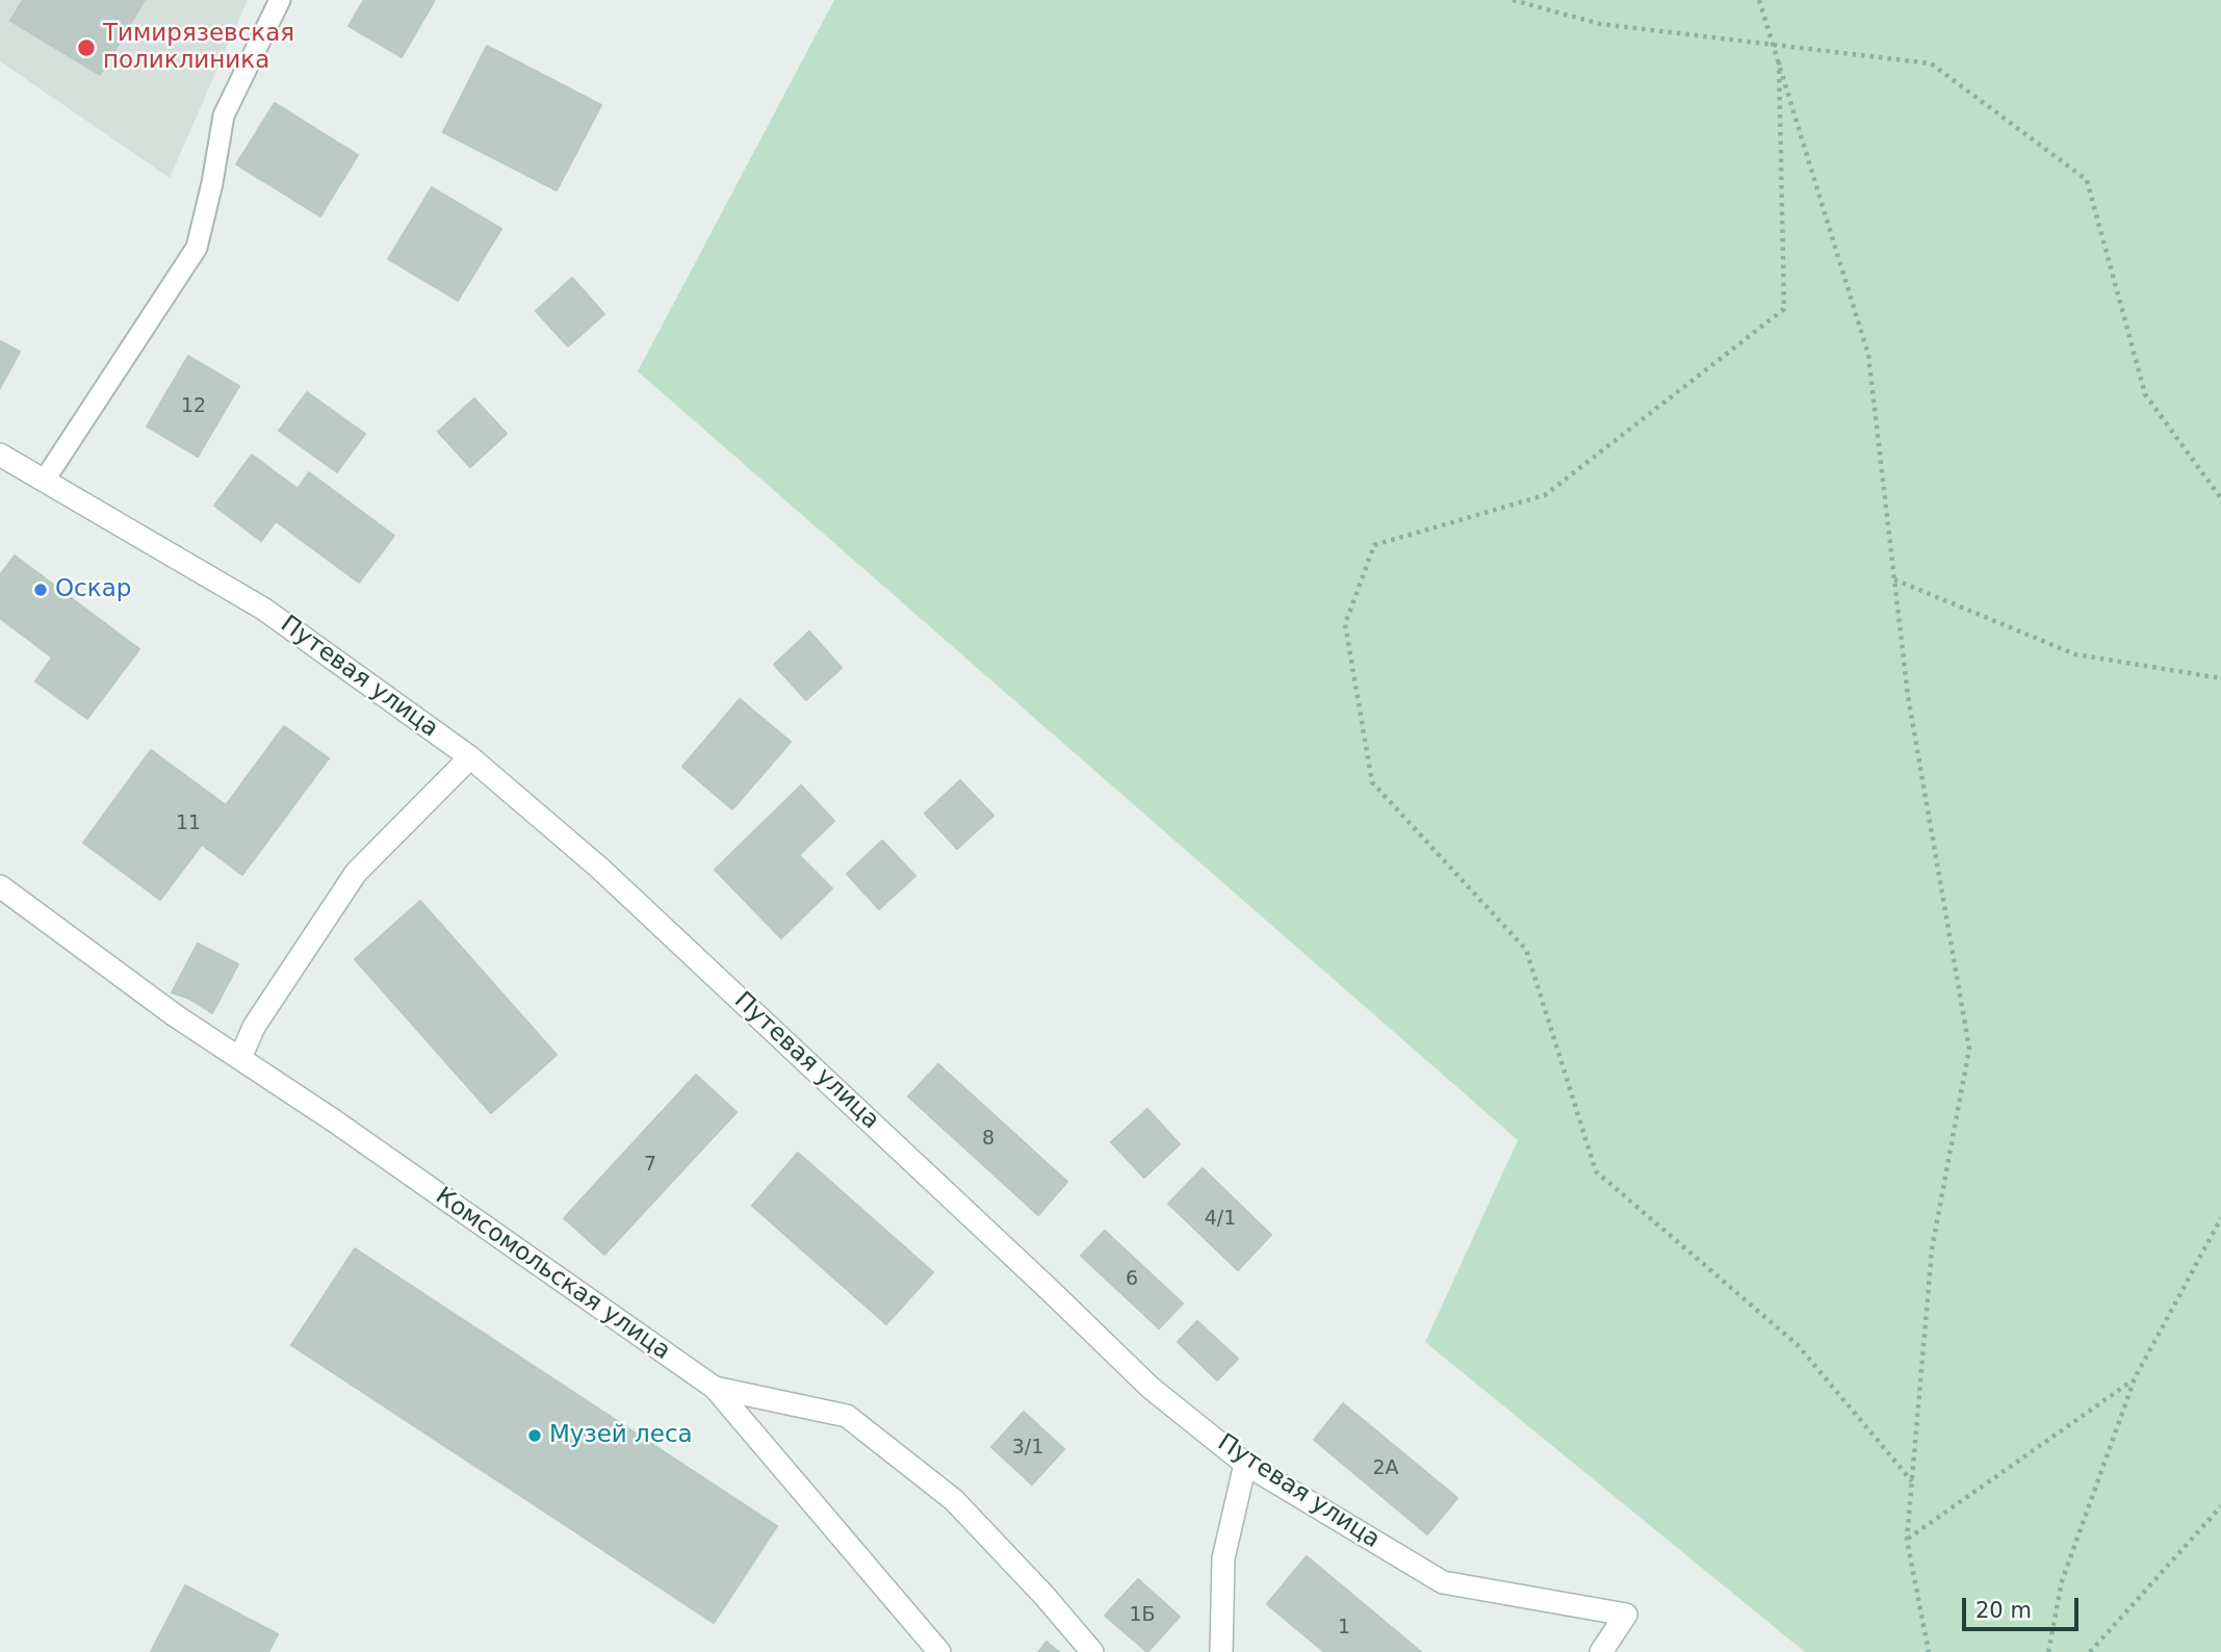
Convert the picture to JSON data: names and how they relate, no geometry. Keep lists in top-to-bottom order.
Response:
{
  "streets": {
    "street": ["Путевая улица", "Комсомольская улица"]
  },
  "places": ["Тимирязевская поликлиника", "Оскар", "Музей леса"],
  "house_numbers": [
    "12",
    "11",
    "8",
    "7",
    "4/1",
    "6",
    "3/1",
    "2А",
    "1Б",
    "1"
  ],
  "scale_bar": "20 m"
}
